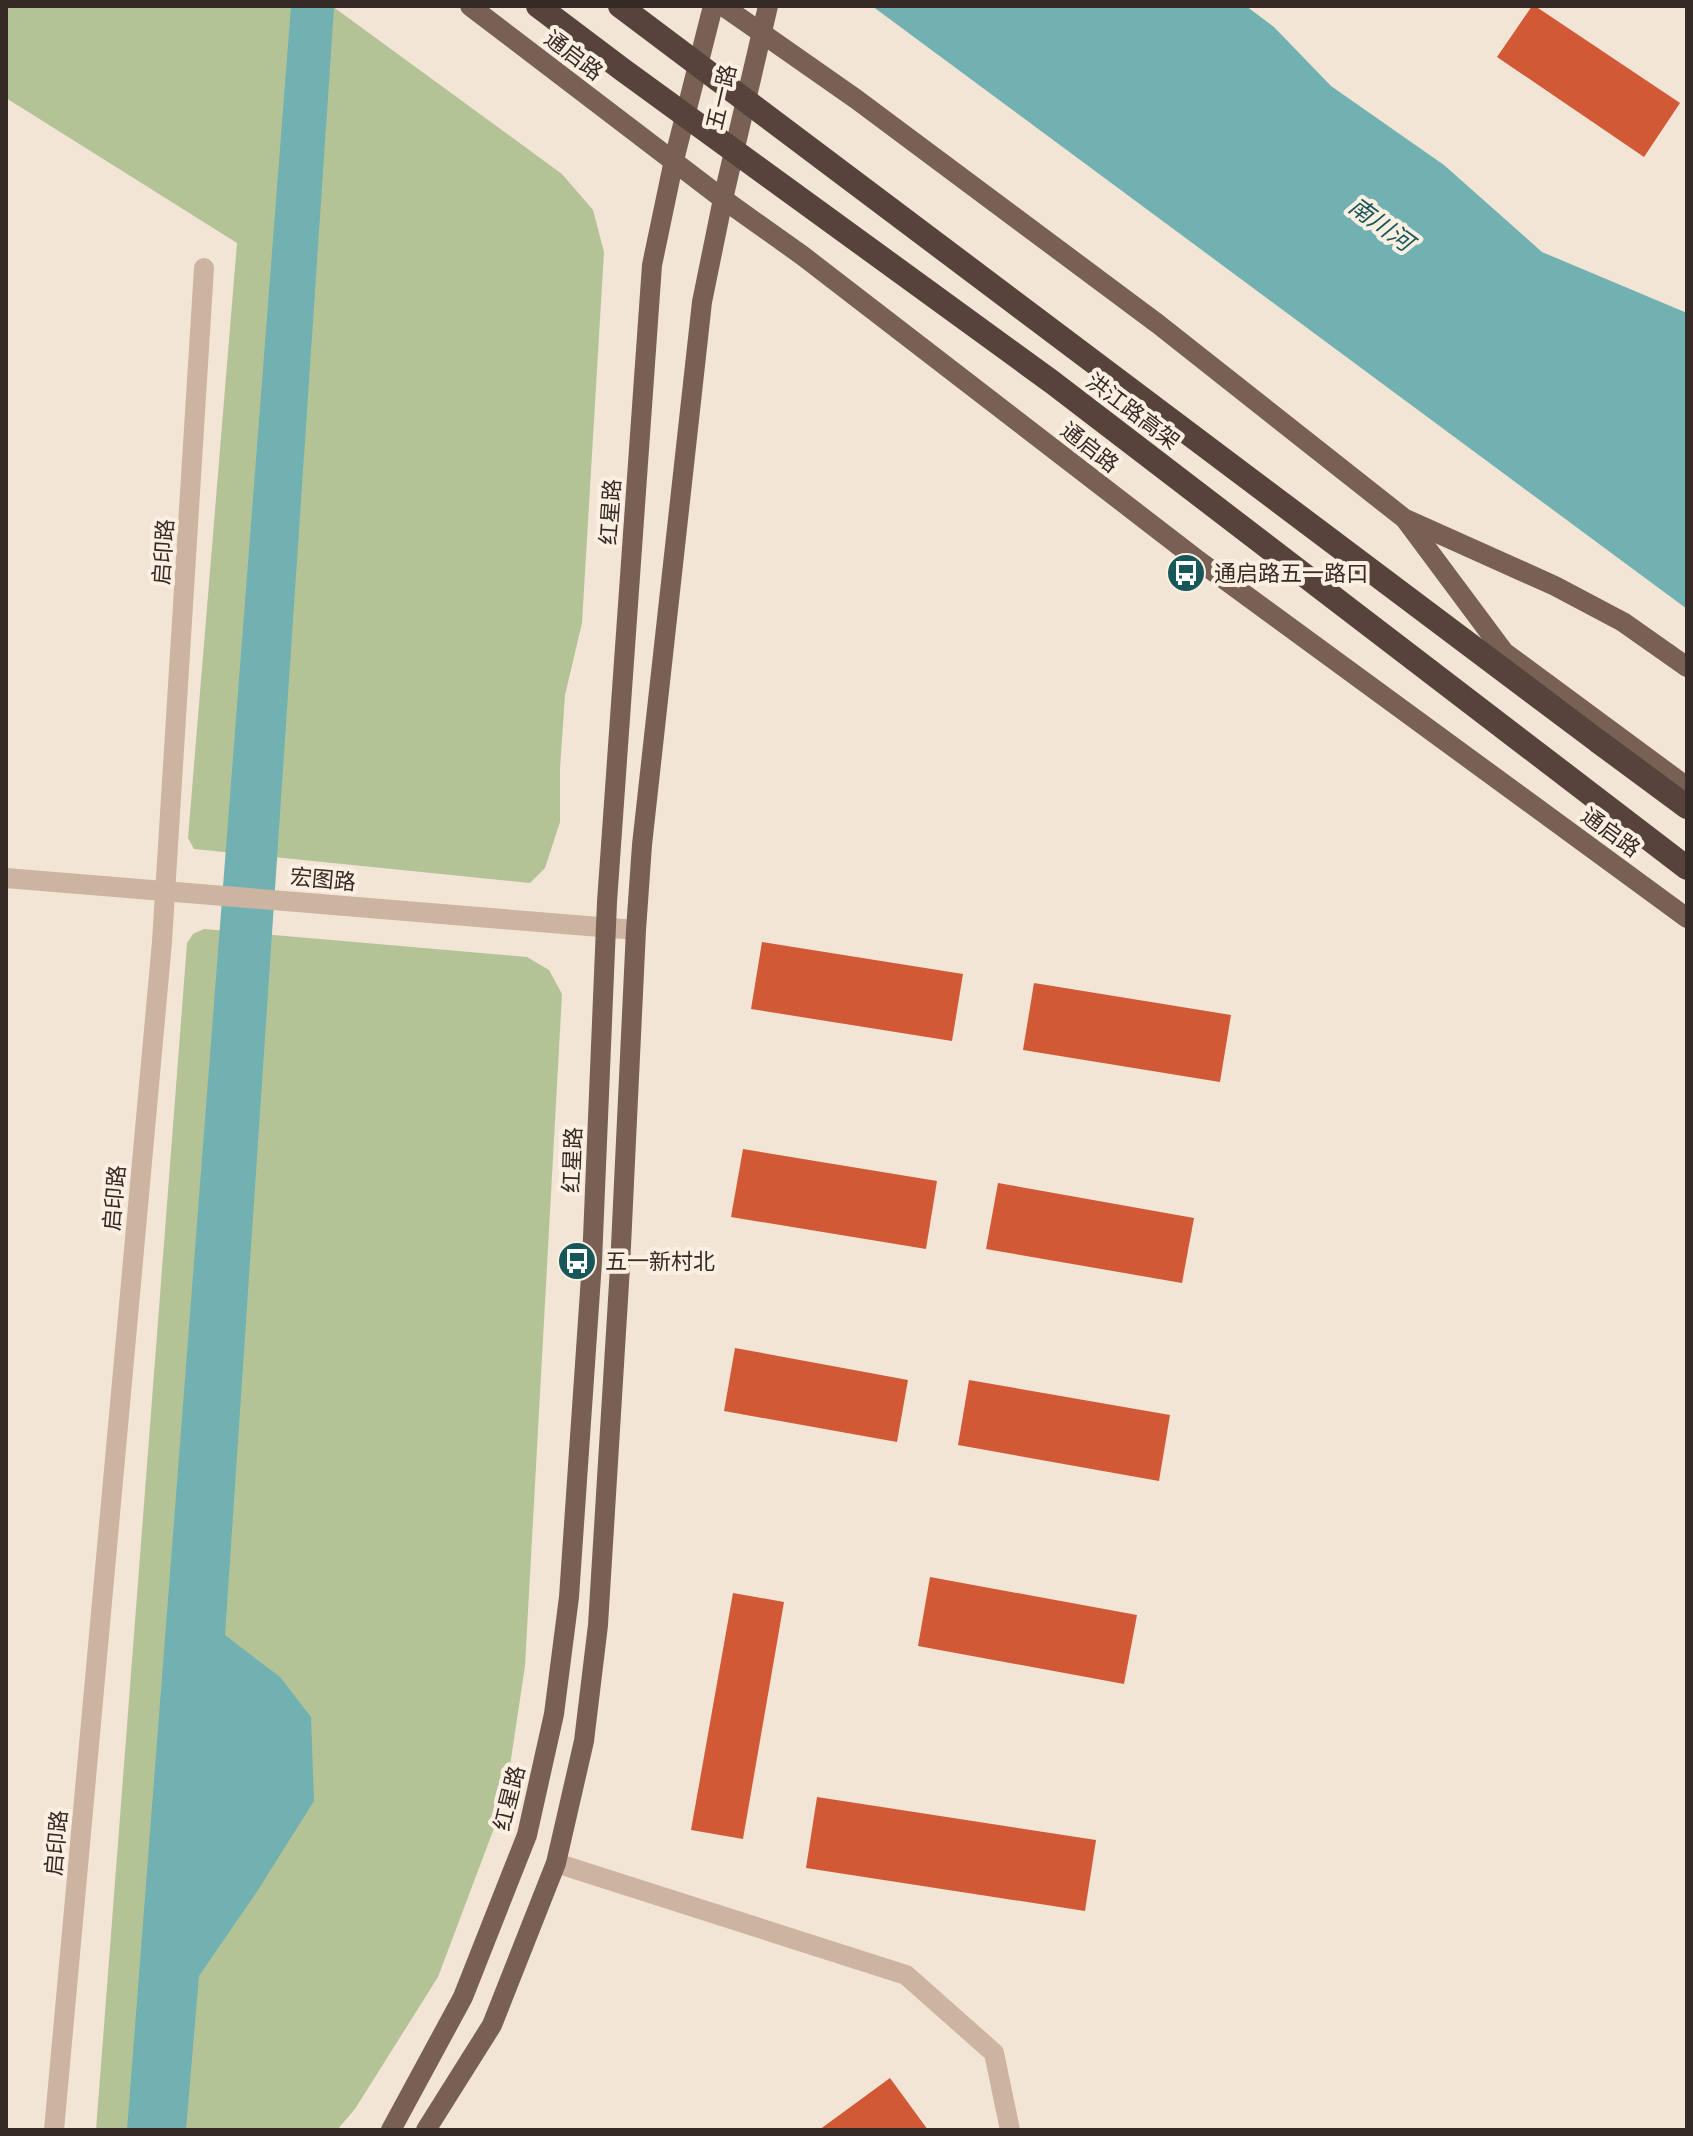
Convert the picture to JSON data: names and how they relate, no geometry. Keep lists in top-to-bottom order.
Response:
{
  "streets": {
    "highway": ["洪江路高架"],
    "main road": ["通启路", "五一路", "红星路"],
    "street": ["启印路", "宏图路"]
  },
  "crossings": [
    ["通启路", "五一路"],
    ["通启路", "红星路"],
    ["五一路", "红星路"],
    ["红星路", "宏图路"],
    ["启印路", "宏图路"]
  ],
  "water": ["南川河"],
  "places": {
    "bus stop": ["通启路五一路口", "五一新村北"]
  }
}
